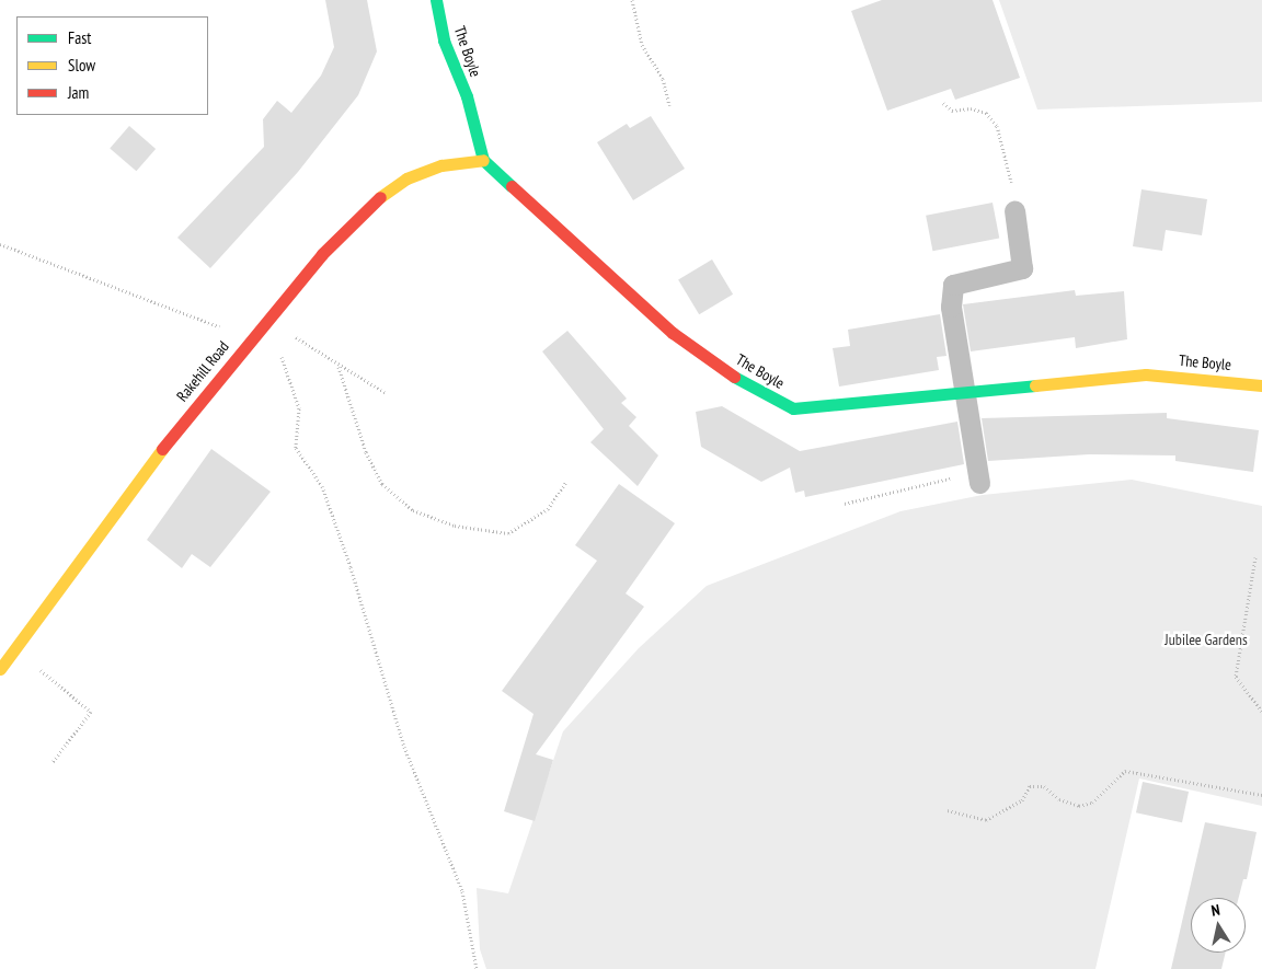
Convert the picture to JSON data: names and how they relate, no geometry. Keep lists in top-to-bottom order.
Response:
{
  "streets": {
    "street": ["The Boyle", "Rakehill Road"]
  },
  "crossings": [
    ["The Boyle", "Rakehill Road"]
  ],
  "parks": ["Jubilee Gardens"],
  "legend": ["Fast", "Slow", "Jam"],
  "north": "top"
}
